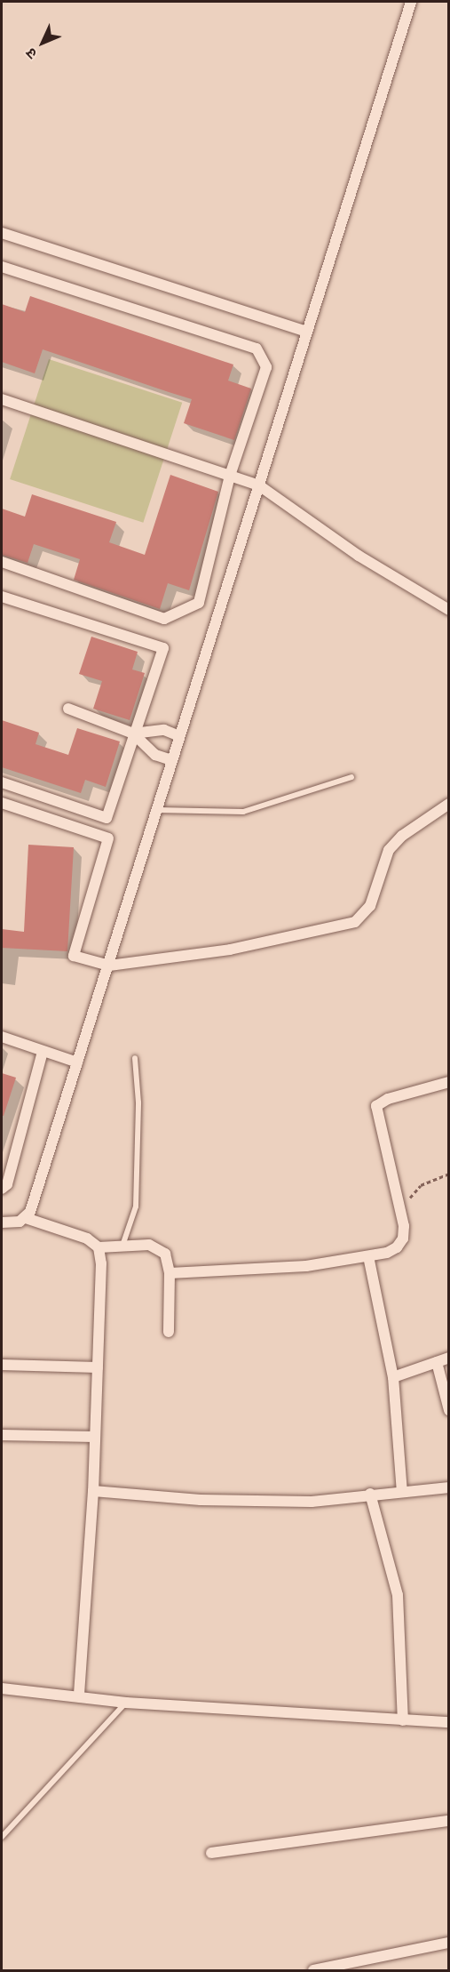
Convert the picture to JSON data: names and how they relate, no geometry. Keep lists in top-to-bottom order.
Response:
{
  "north": "bottom left"
}
